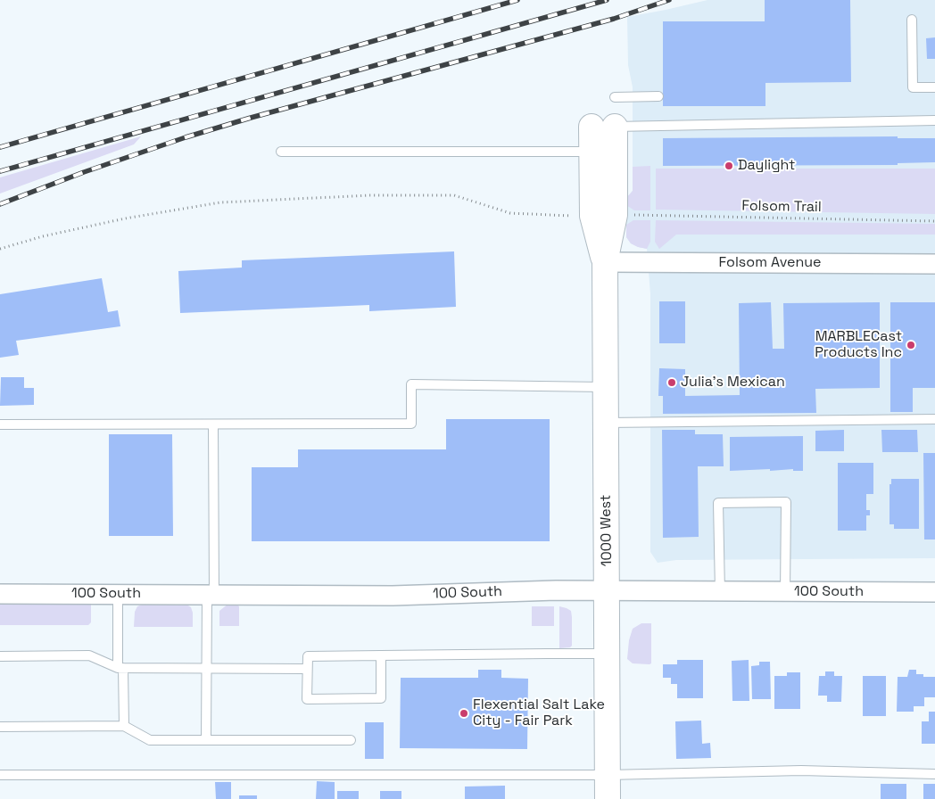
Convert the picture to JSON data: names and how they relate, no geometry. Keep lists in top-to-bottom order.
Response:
{
  "streets": {
    "street": ["Folsom Avenue", "1000 West", "100 South"],
    "path": ["Folsom Trail"]
  },
  "crossings": [
    ["Folsom Avenue", "1000 West"],
    ["1000 West", "100 South"]
  ],
  "places": [
    "Daylight",
    "MARBLECast Products Inc",
    "Julia's Mexican",
    "Flexential Salt Lake City - Fair Park"
  ]
}
